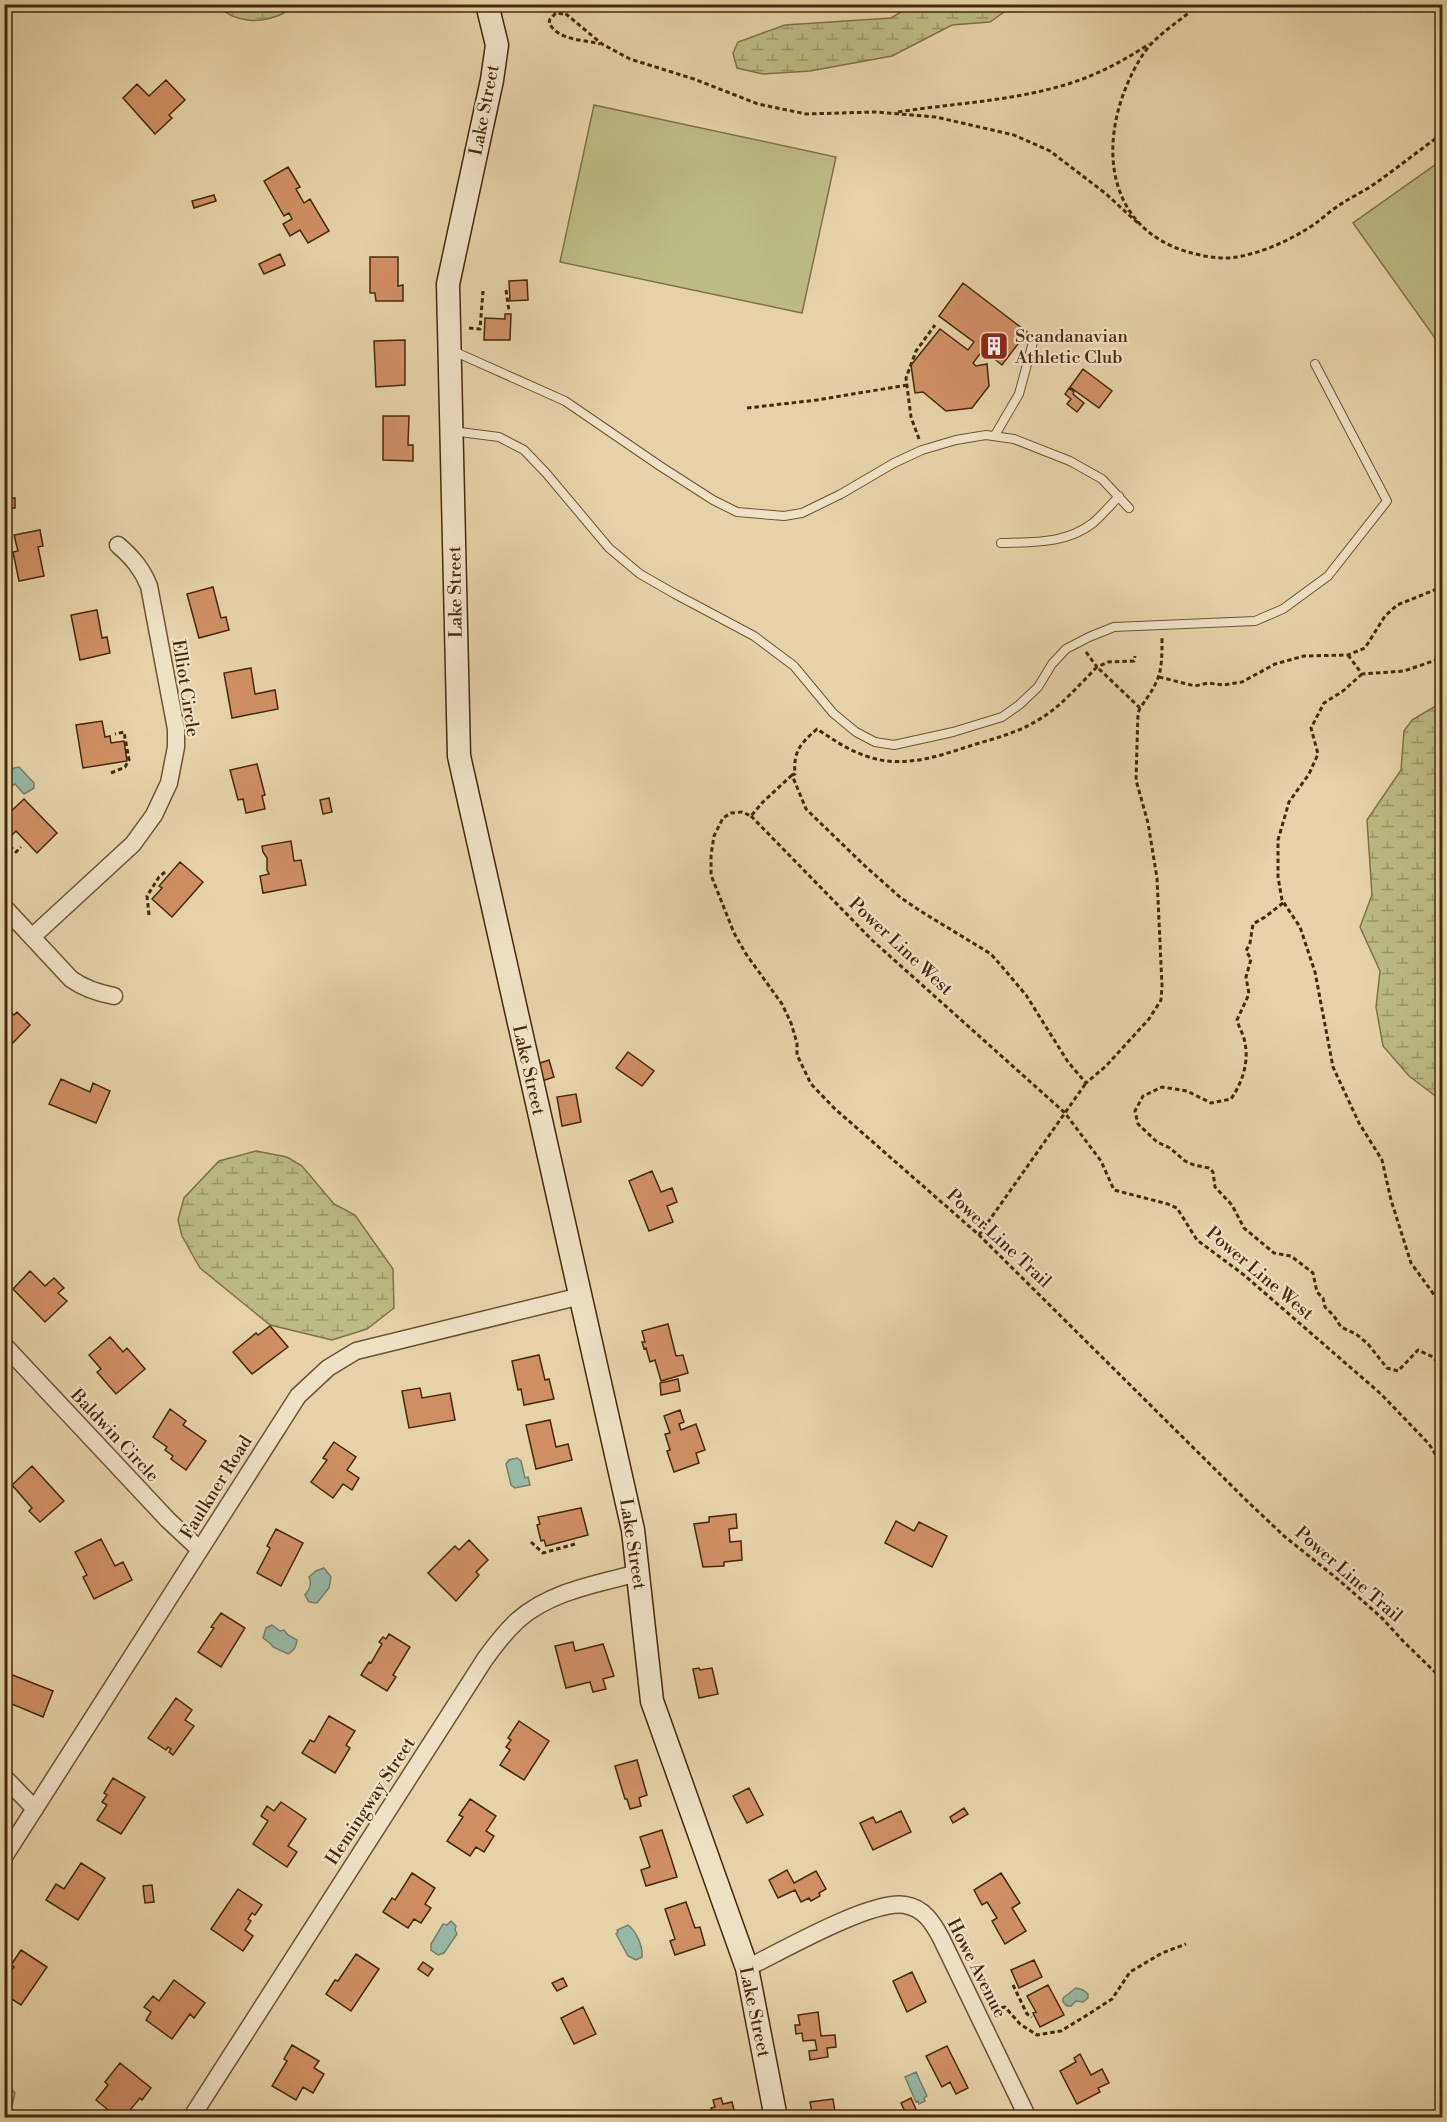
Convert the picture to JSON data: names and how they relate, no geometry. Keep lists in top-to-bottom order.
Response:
{
  "streets": {
    "main road": ["Lake Street"],
    "street": [
      "Elliot Circle",
      "Baldwin Circle",
      "Faulkner Road",
      "Hemingway Street",
      "Howe Avenue"
    ],
    "path": ["Power Line West", "Power Line Trail"]
  },
  "crossings": [
    ["Lake Street", "Faulkner Road"],
    ["Lake Street", "Hemingway Street"],
    ["Lake Street", "Howe Avenue"],
    ["Power Line West", "Power Line Trail"],
    ["Baldwin Circle", "Faulkner Road"]
  ],
  "places": {
    "building": ["Scandanavian Athletic Club"]
  }
}
